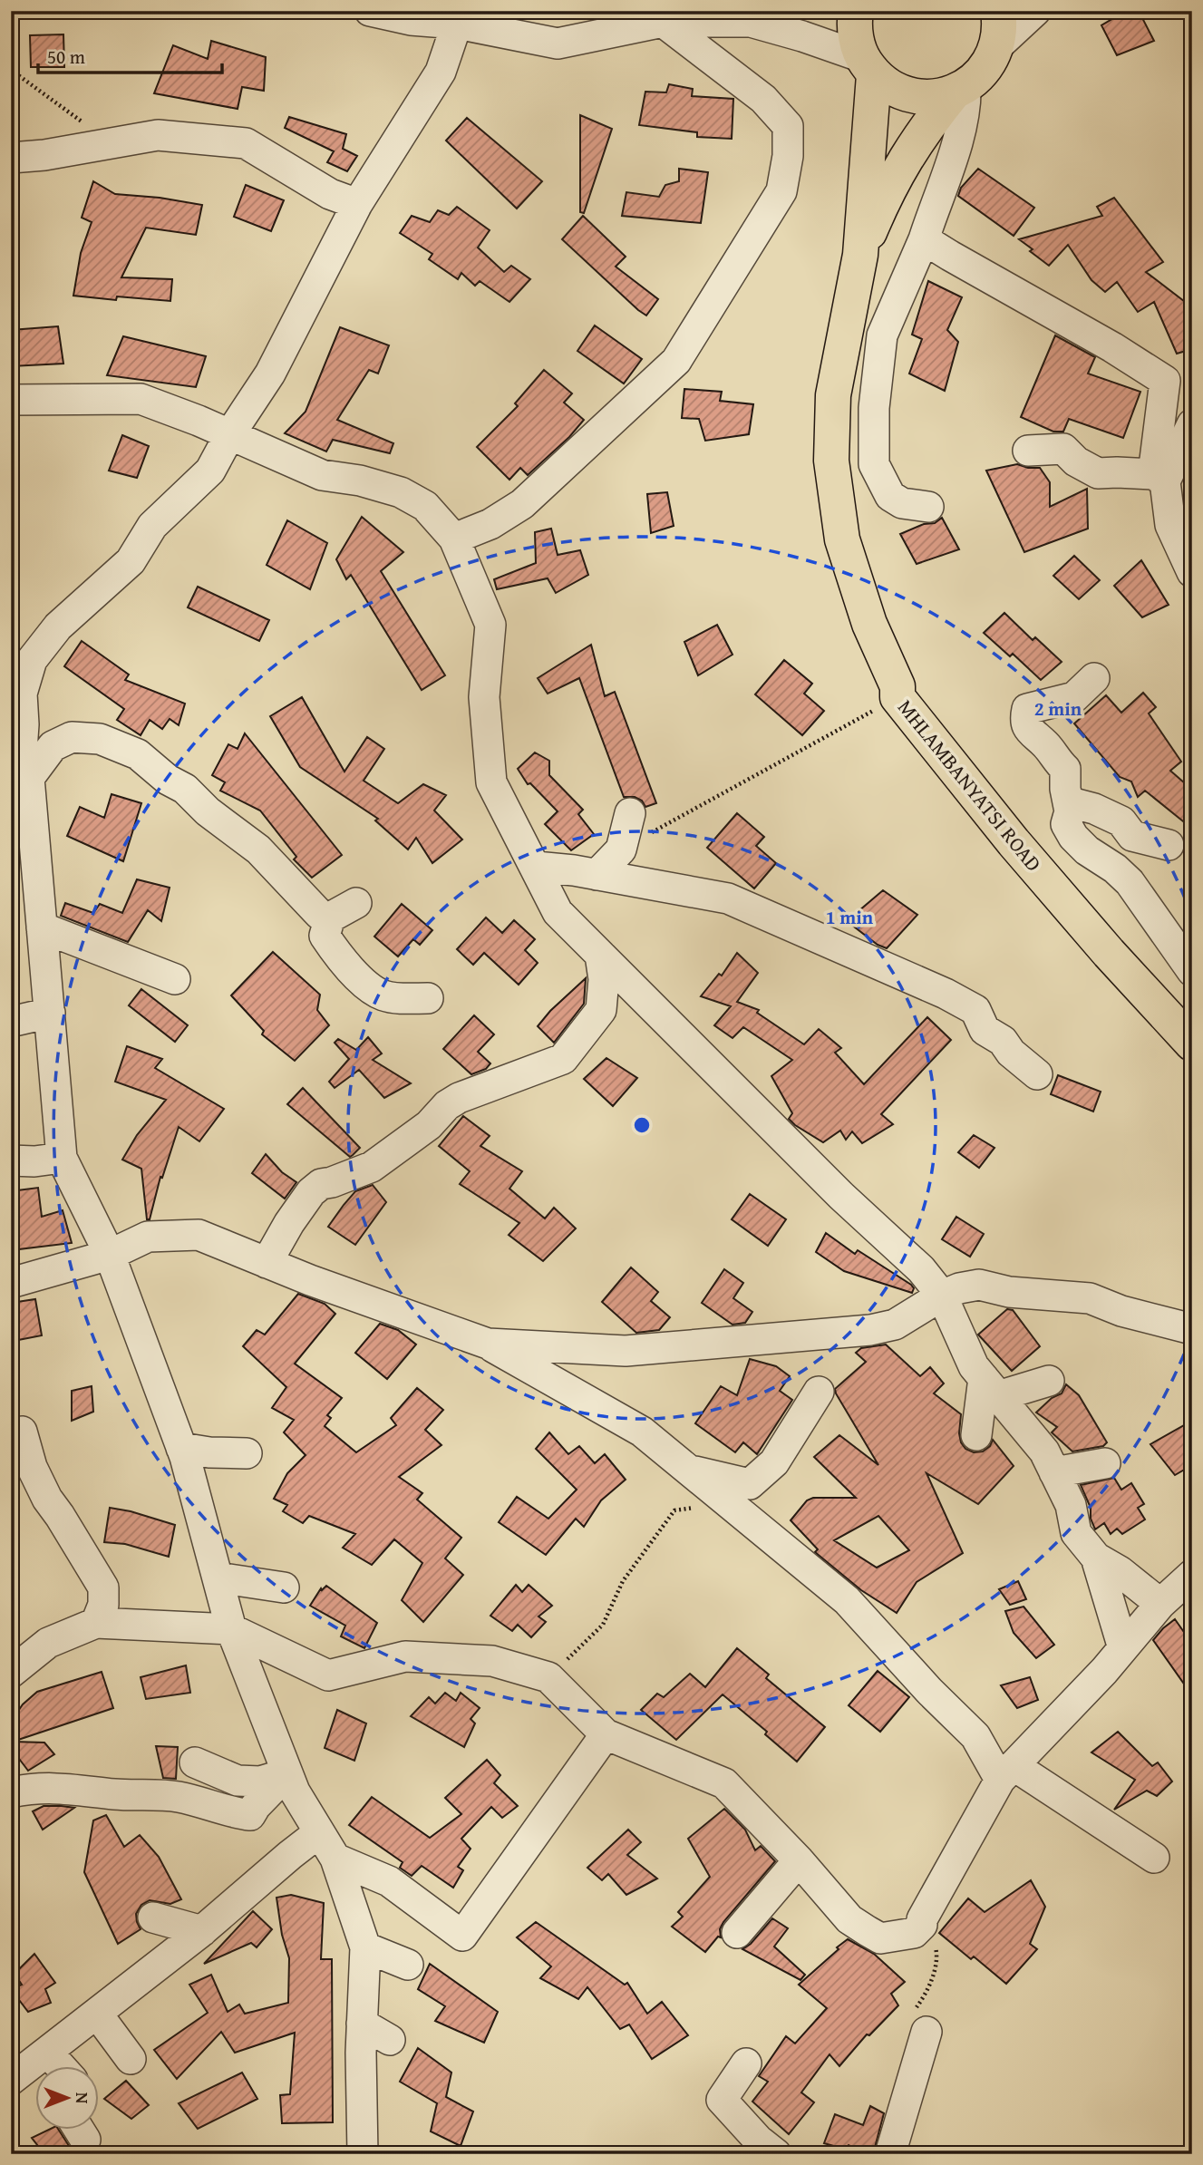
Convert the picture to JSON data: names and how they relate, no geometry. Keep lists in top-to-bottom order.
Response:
{
  "streets": {
    "main road": ["MHLAMBANYATSI ROAD"]
  },
  "scale_bar": "50 m",
  "north": "right",
  "rings": ["2 min", "1 min"]
}
